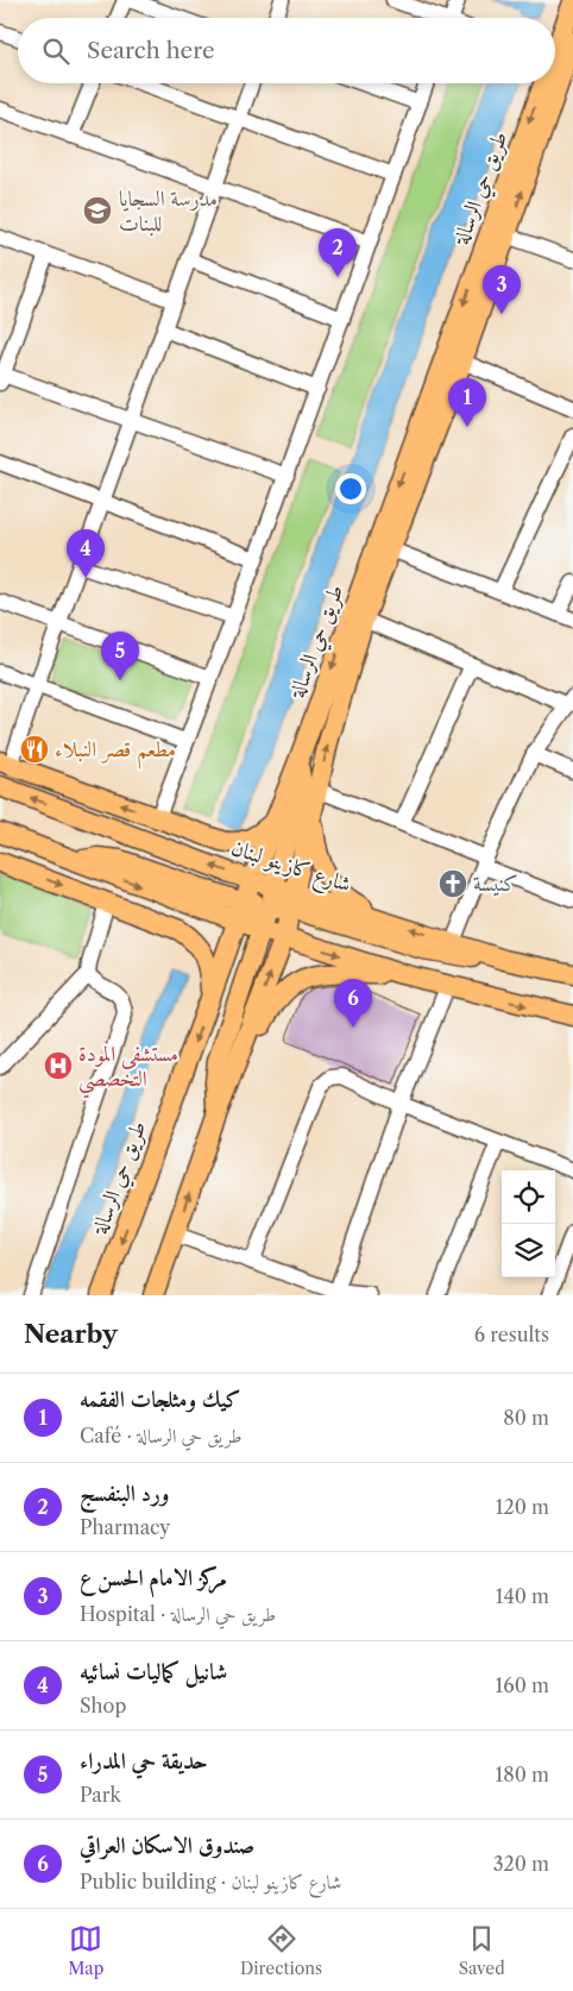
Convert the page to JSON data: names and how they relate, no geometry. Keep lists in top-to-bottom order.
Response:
{
  "streets": {
    "main road": ["طريق حي الرسالة", "شارع كازينو لبنان"]
  },
  "crossings": [
    ["طريق حي الرسالة", "شارع كازينو لبنان"]
  ],
  "places": {
    "school or university": ["مدرسة السجايا للبنات"],
    "restaurant": ["مطعم قصر النبلاء"],
    "church": ["كنيسة"],
    "hospital": ["مستشفى المودة التخصصي"]
  },
  "page": {
    "search": "Search here",
    "pins": [
      "2",
      "3",
      "1",
      "4",
      "5",
      "6"
    ],
    "heading": ["Nearby", "6 results"],
    "list": [
      {
        "mark": "1",
        "name": "كيك ومثلجات الفقمه",
        "note": "Café · طريق حي الرسالة",
        "value": "80 m"
      },
      {
        "mark": "2",
        "name": "ورد البنفسج",
        "note": "Pharmacy",
        "value": "120 m"
      },
      {
        "mark": "3",
        "name": "مركز الامام الحسن ع",
        "note": "Hospital · طريق حي الرسالة",
        "value": "140 m"
      },
      {
        "mark": "4",
        "name": "شانيل كماليات نسائيه",
        "note": "Shop",
        "value": "160 m"
      },
      {
        "mark": "5",
        "name": "حديقة حي المدراء",
        "note": "Park",
        "value": "180 m"
      },
      {
        "mark": "6",
        "name": "صندوق الاسكان العراقي",
        "note": "Public building · شارع كازينو لبنان",
        "value": "320 m"
      }
    ],
    "nav": ["Map", "Directions", "Saved"]
  }
}
